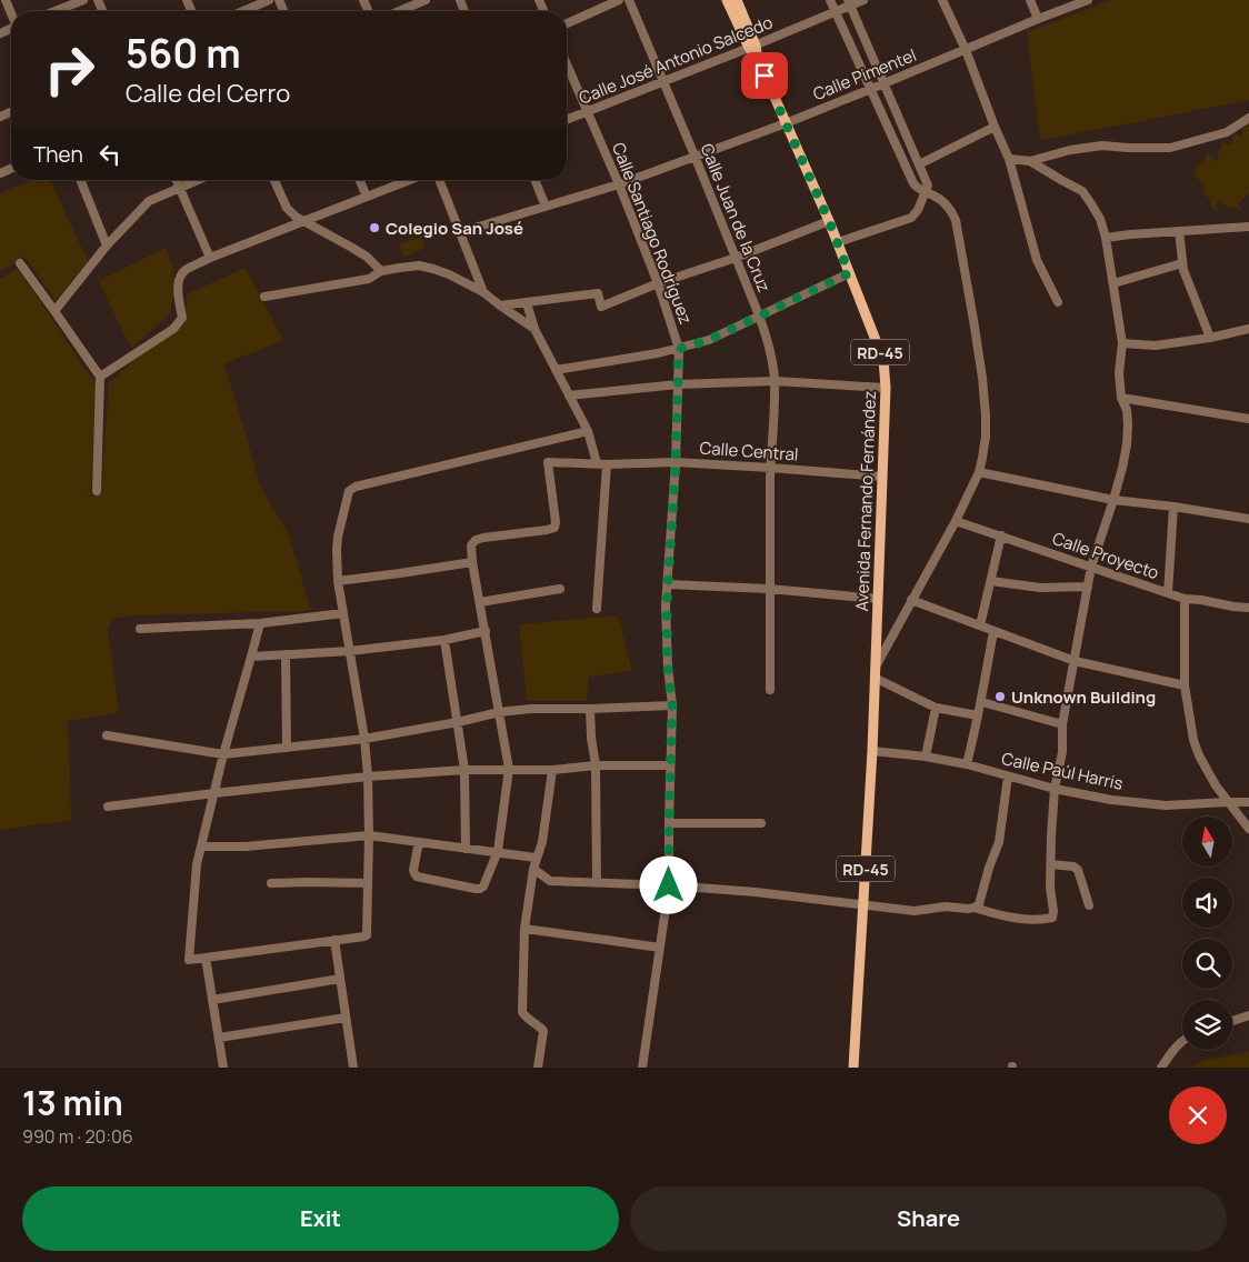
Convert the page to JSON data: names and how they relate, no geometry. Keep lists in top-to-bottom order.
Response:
{
  "streets": {
    "main road": ["RD-45", "Avenida Fernando Fernández"],
    "street": [
      "Calle José Antonio Salcedo",
      "Calle Pimentel",
      "Calle Juan de la Cruz",
      "Calle Santiago Rodríguez",
      "Calle Central",
      "Calle Proyecto",
      "Calle Paúl Harris"
    ]
  },
  "crossings": [
    ["Calle José Antonio Salcedo", "Calle Juan de la Cruz"],
    ["Calle José Antonio Salcedo", "Calle Santiago Rodríguez"],
    ["Calle José Antonio Salcedo", "Avenida Fernando Fernández"],
    ["Calle Pimentel", "Calle Juan de la Cruz"],
    ["Calle Pimentel", "Calle Santiago Rodríguez"],
    ["Calle Pimentel", "Avenida Fernando Fernández"],
    ["Calle Juan de la Cruz", "Calle Central"],
    ["Calle Santiago Rodríguez", "Calle Central"],
    ["RD-45", "Avenida Fernando Fernández"],
    ["RD-45", "Calle Paúl Harris"],
    ["Calle Central", "Avenida Fernando Fernández"]
  ],
  "places": ["Colegio San José", "Unknown Building"],
  "north": "top",
  "page": {
    "turn": ["560 m", "Calle del Cerro"],
    "then": "Then",
    "heading": ["13 min", "990 m · 20:06"],
    "buttons": ["Exit", "Share"]
  }
}
